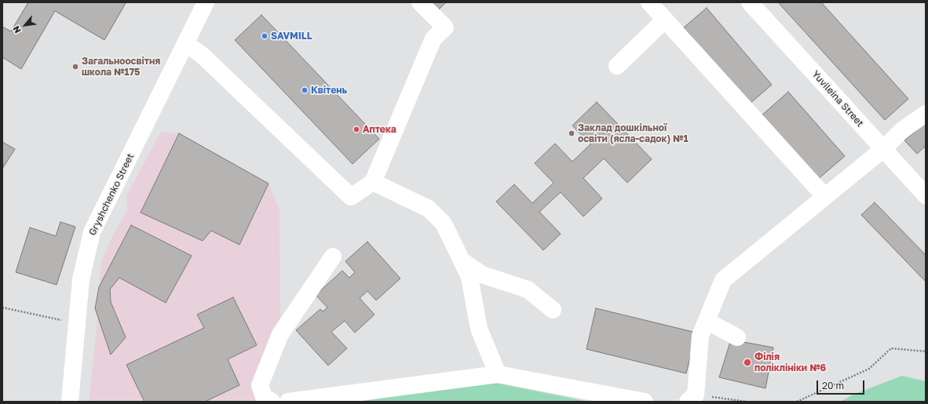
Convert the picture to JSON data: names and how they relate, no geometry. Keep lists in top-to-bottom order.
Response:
{
  "streets": {
    "street": ["Yuvileina Street", "Gryshchenko Street"]
  },
  "places": [
    "SAVMILL",
    "Загальноосвітня школа №175",
    "Квітень",
    "Аптека",
    "Заклад дошкільної освіти (ясла-садок) №1",
    "Філія поліклініки №6"
  ],
  "scale_bar": "20 m",
  "north": "bottom left"
}
